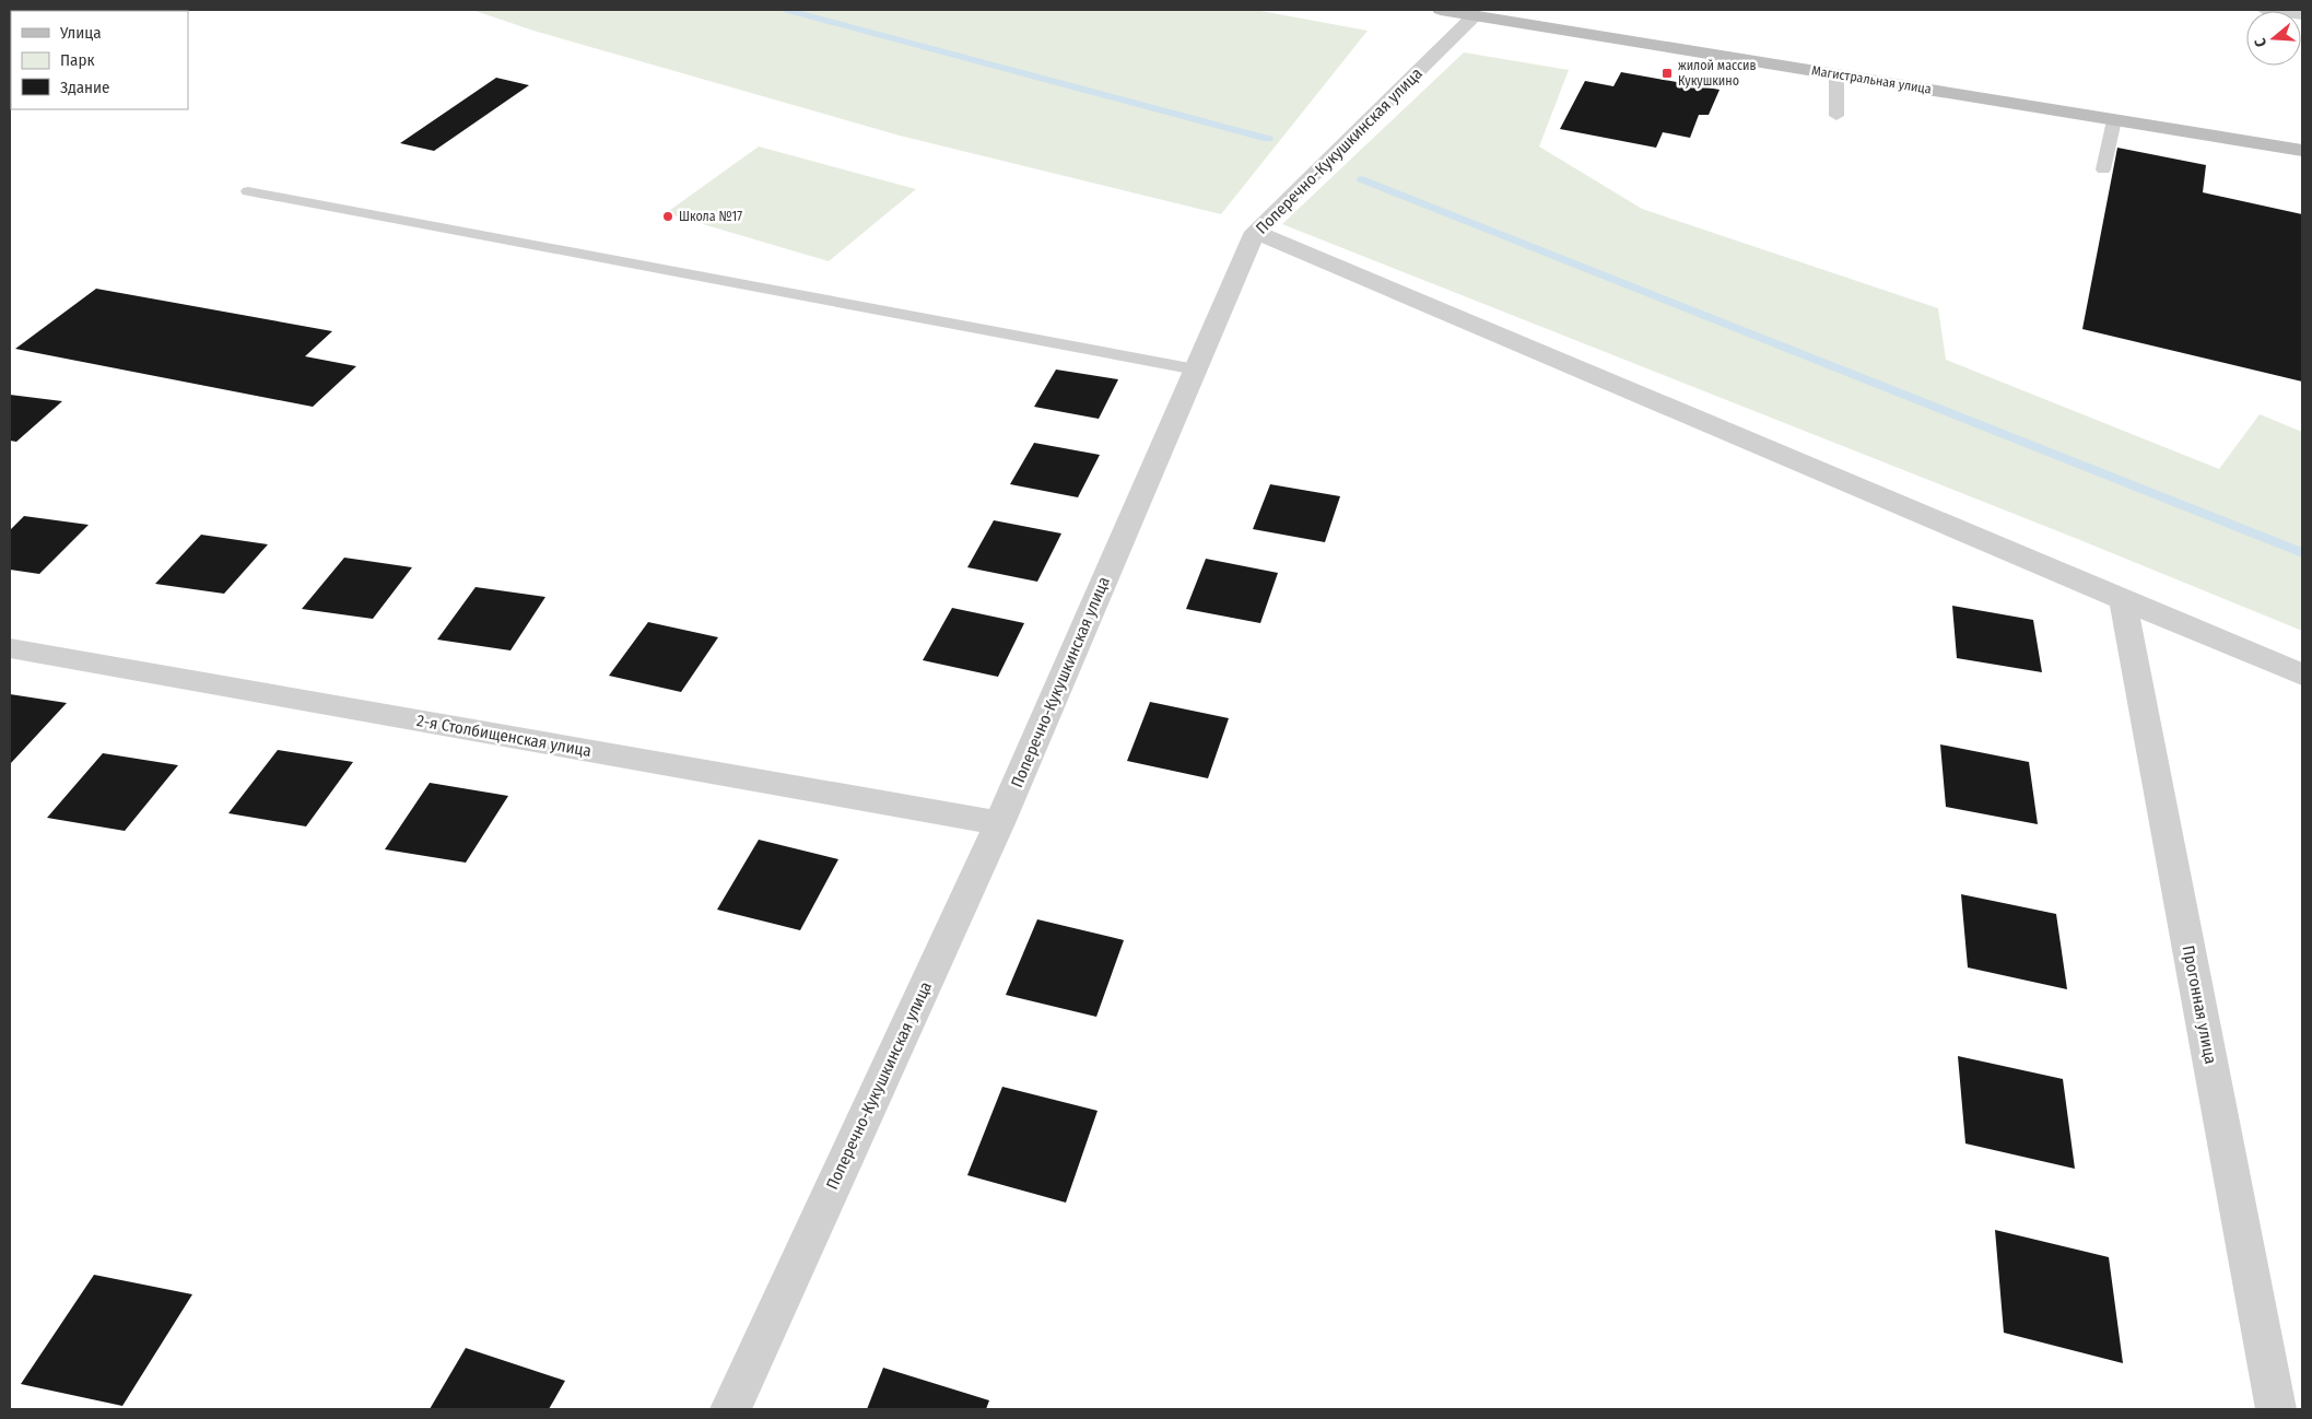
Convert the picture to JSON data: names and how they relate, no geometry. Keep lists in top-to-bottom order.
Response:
{
  "streets": {
    "main road": ["Магистральная улица"],
    "street": ["Поперечно-Кукушкинская улица", "2-я Столбищенская улица", "Прогонная улица"]
  },
  "crossings": [
    ["Магистральная улица", "Поперечно-Кукушкинская улица"],
    ["Поперечно-Кукушкинская улица", "2-я Столбищенская улица"]
  ],
  "places": {
    "transit": ["жилой массив Кукушкино"],
    "other": ["Школа №17"]
  },
  "legend": ["Улица", "Парк", "Здание"],
  "north": "left"
}
